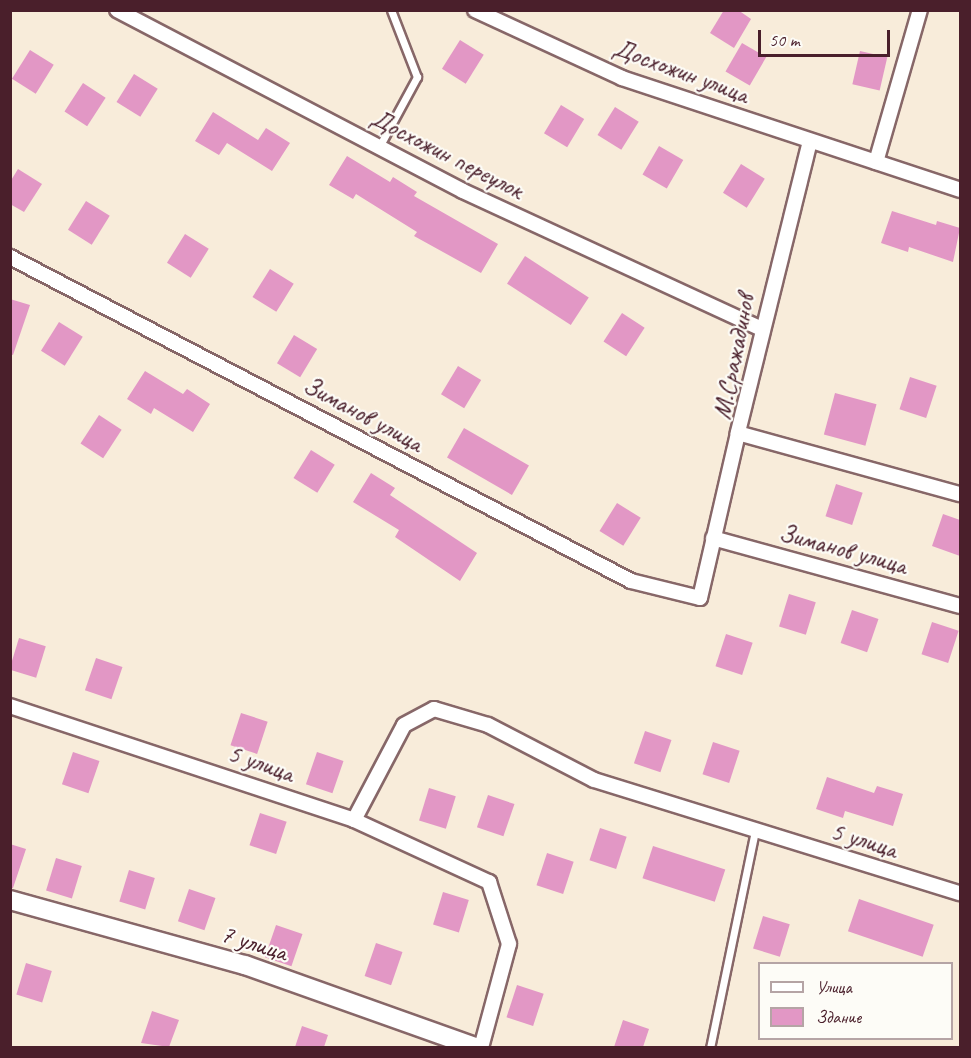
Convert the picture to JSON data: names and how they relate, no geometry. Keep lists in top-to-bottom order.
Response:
{
  "streets": {
    "street": [
      "Досхожин улица",
      "Досхожин переулок",
      "М.Сражадинов",
      "Зиманов улица",
      "5 улица",
      "7 улица"
    ]
  },
  "crossings": [
    ["Досхожин улица", "М.Сражадинов"],
    ["Досхожин переулок", "М.Сражадинов"],
    ["5 улица", "7 улица"]
  ],
  "legend": ["Улица", "Здание"],
  "scale_bar": "50 m"
}
